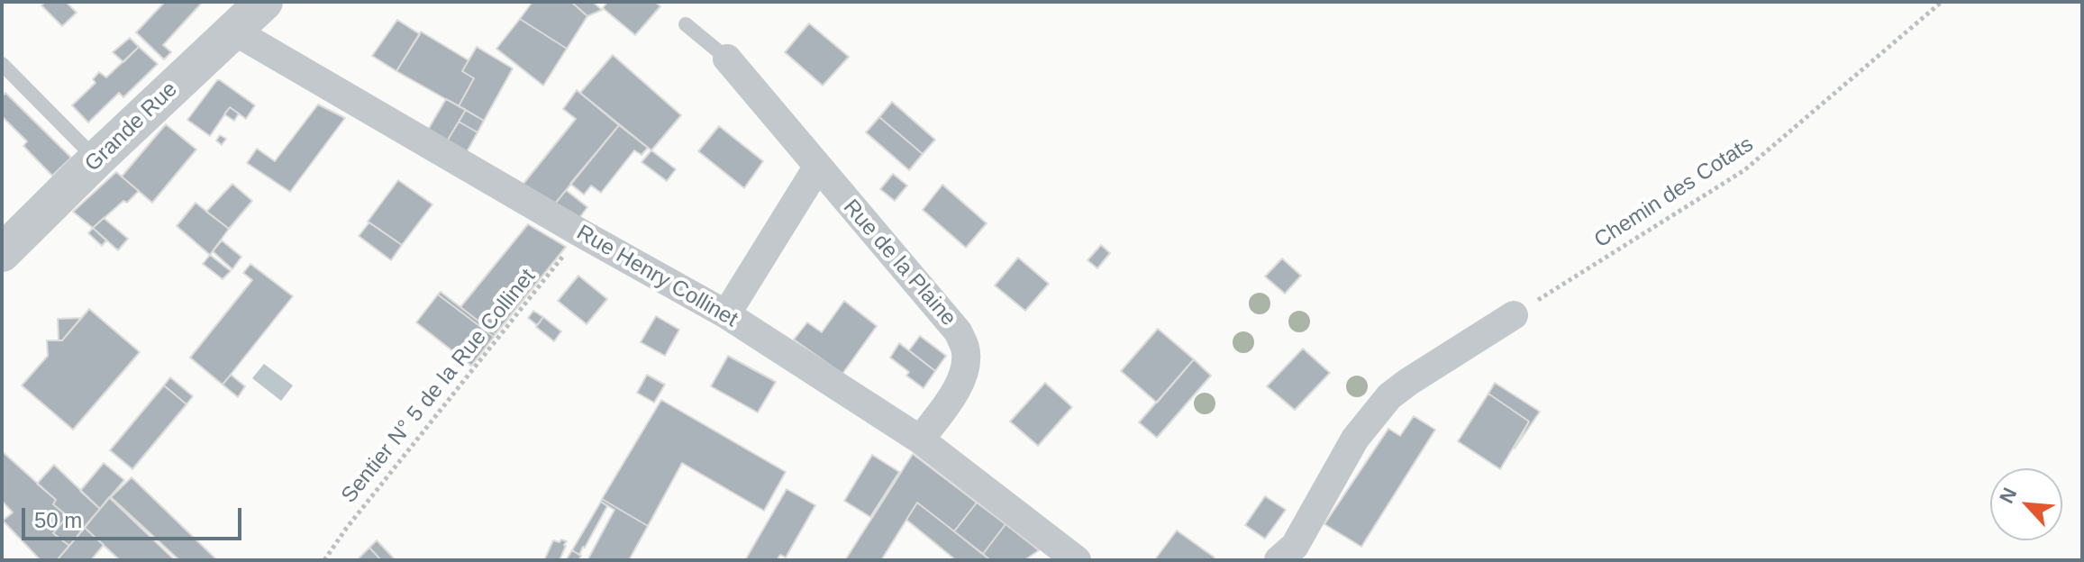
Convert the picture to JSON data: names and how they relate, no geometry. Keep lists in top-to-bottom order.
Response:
{
  "streets": {
    "street": ["Grande Rue", "Rue de la Plaine", "Rue Henry Collinet"],
    "path": ["Chemin des Cotats", "Sentier N° 5 de la Rue Collinet"]
  },
  "crossings": [
    ["Grande Rue", "Rue Henry Collinet"],
    ["Rue de la Plaine", "Rue Henry Collinet"],
    ["Rue Henry Collinet", "Sentier N° 5 de la Rue Collinet"]
  ],
  "scale_bar": "50 m",
  "north": "top left"
}
